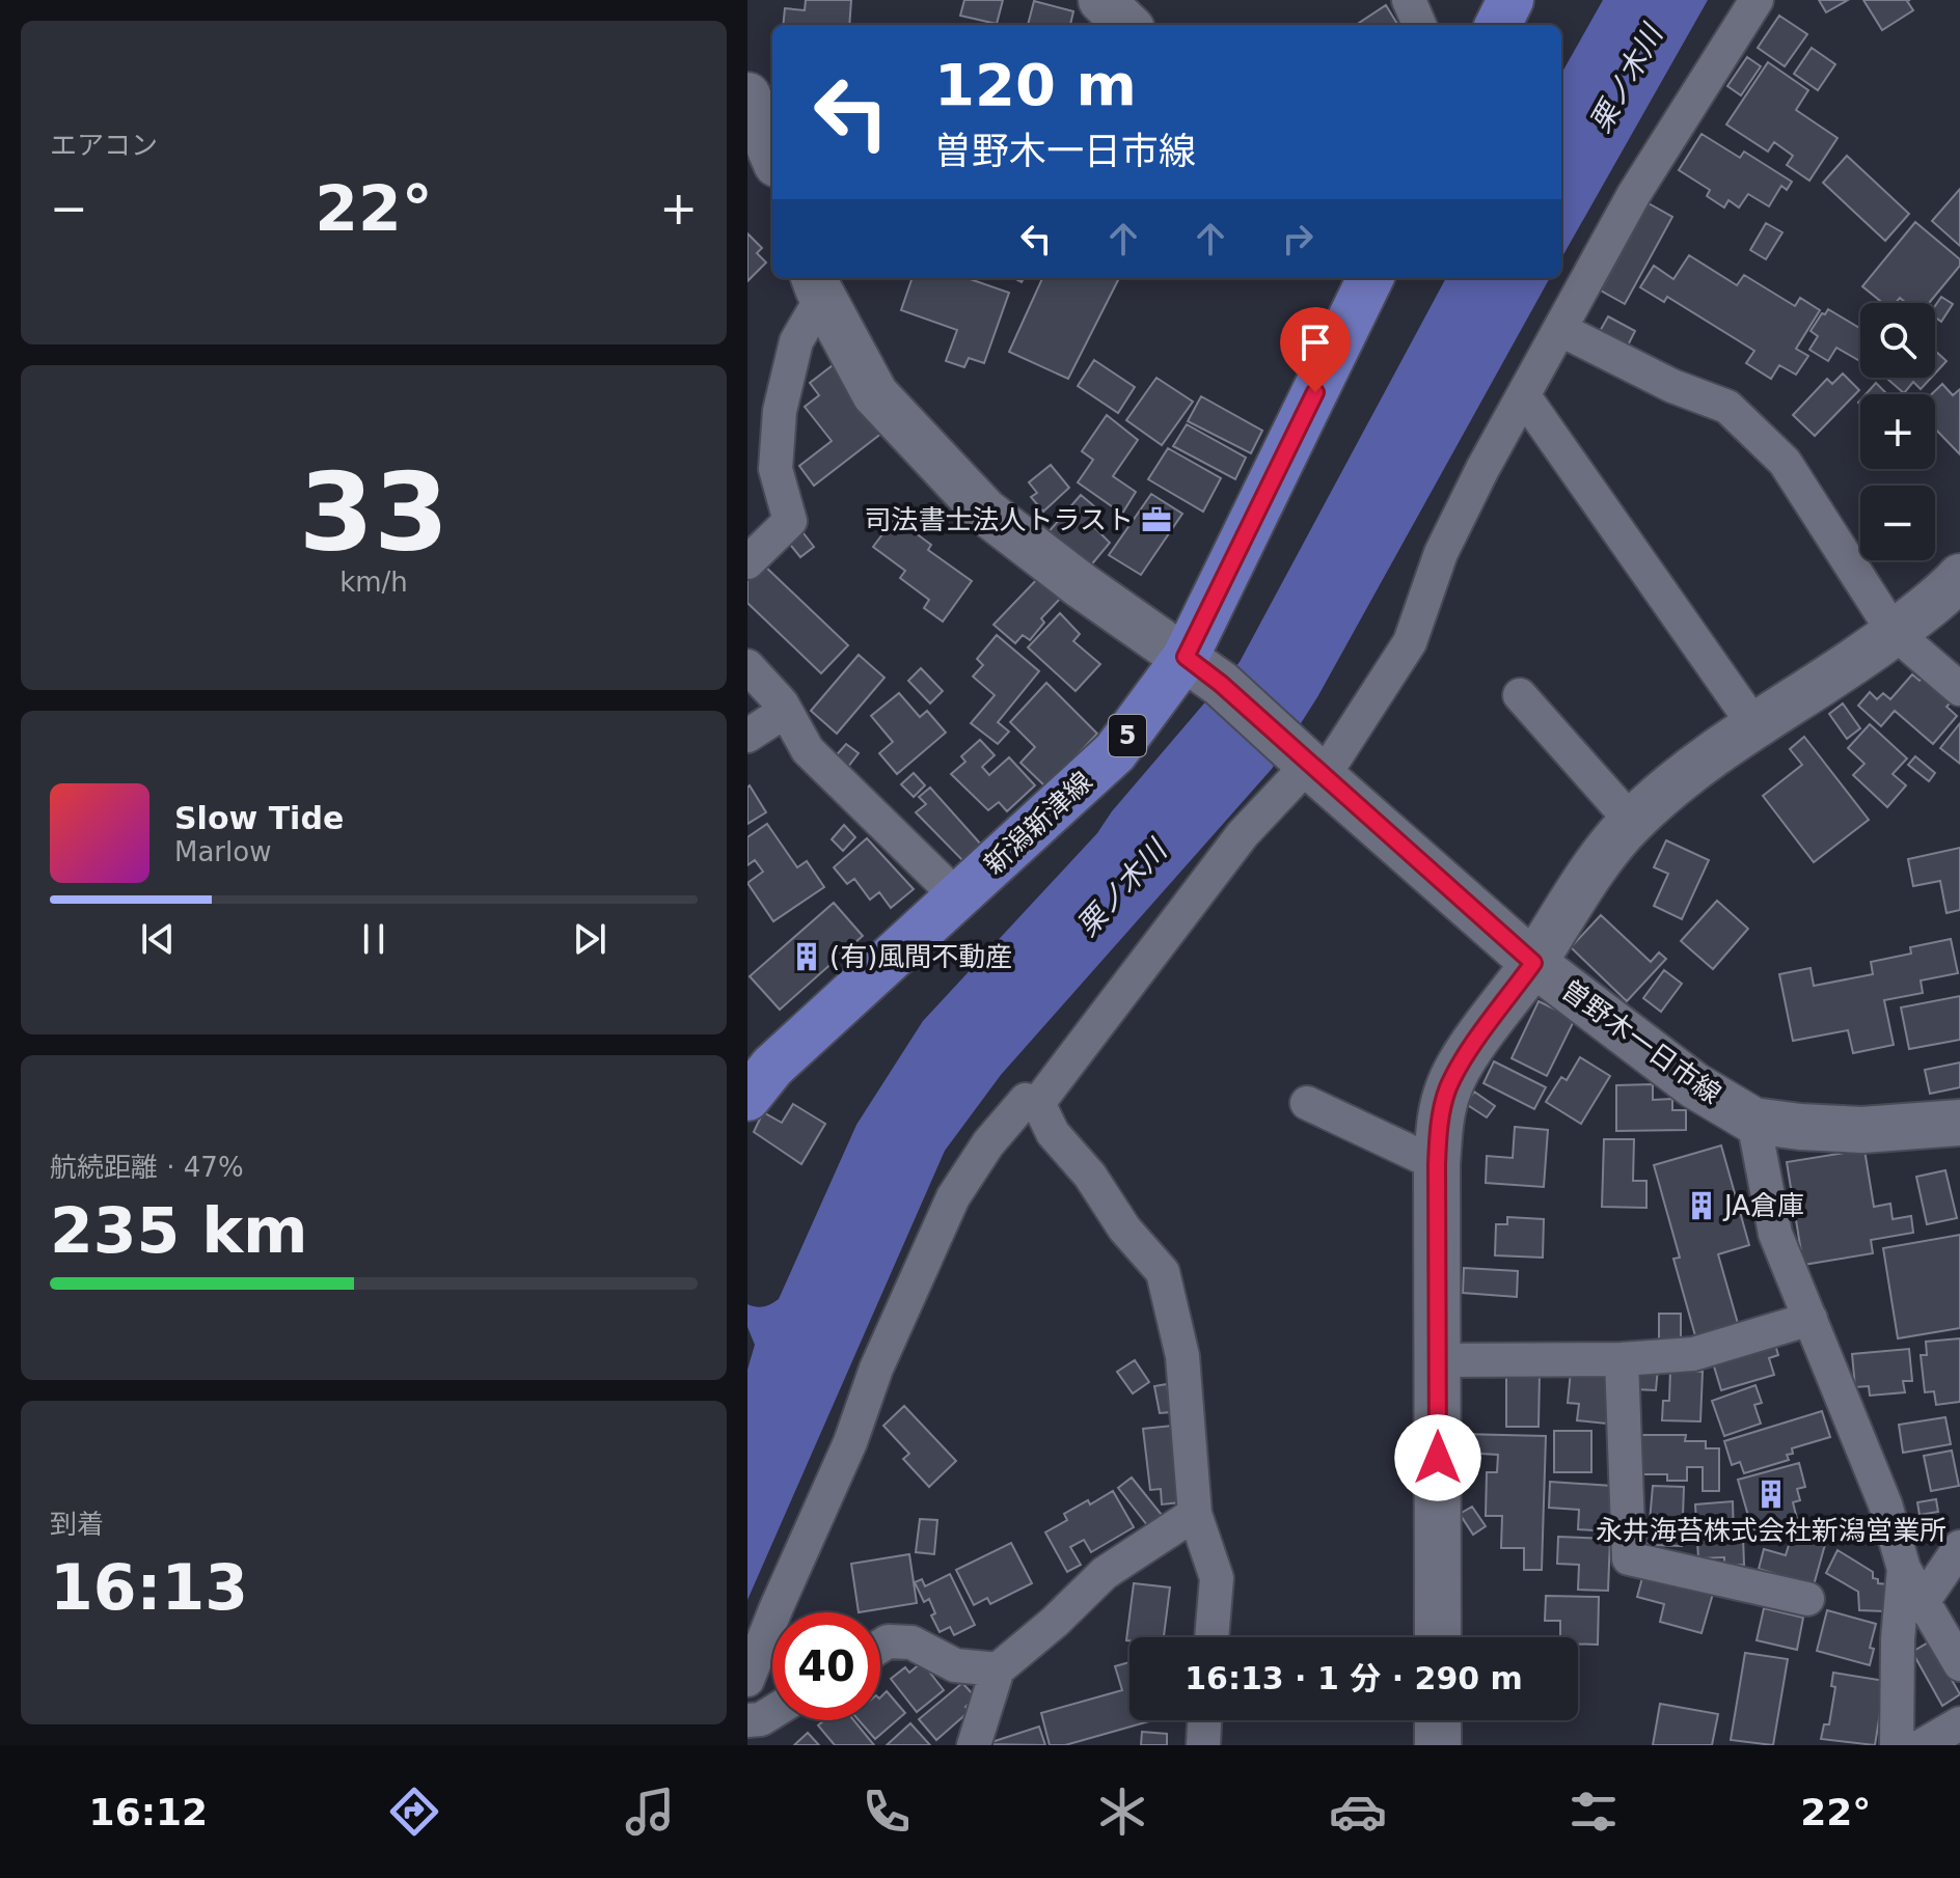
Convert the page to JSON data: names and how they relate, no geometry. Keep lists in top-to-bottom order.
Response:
{
  "streets": {
    "main road": ["5", "新潟新津線", "曽野木一日市線"]
  },
  "crossings": [
    ["新潟新津線", "曽野木一日市線"]
  ],
  "water": ["栗ノ木川"],
  "places": {
    "office": ["司法書士法人トラスト"],
    "building": ["(有)風間不動産", "JA倉庫", "永井海苔株式会社新潟営業所"]
  },
  "page": {
    "tile": [
      "エアコン",
      ["33", "km/h"],
      ["航続距離 · 47%", "235 km"],
      ["到着", "16:13"]
    ],
    "turn": ["120 m", "曽野木一日市線"],
    "heat": ["−", "22°", "+"],
    "map_buttons": ["+", "−"],
    "song": ["Slow Tide", "Marlow"],
    "limit": "40",
    "trip": "16:13 · 1 分 · 290 m",
    "tabs": ["16:12", "22°"]
  }
}
